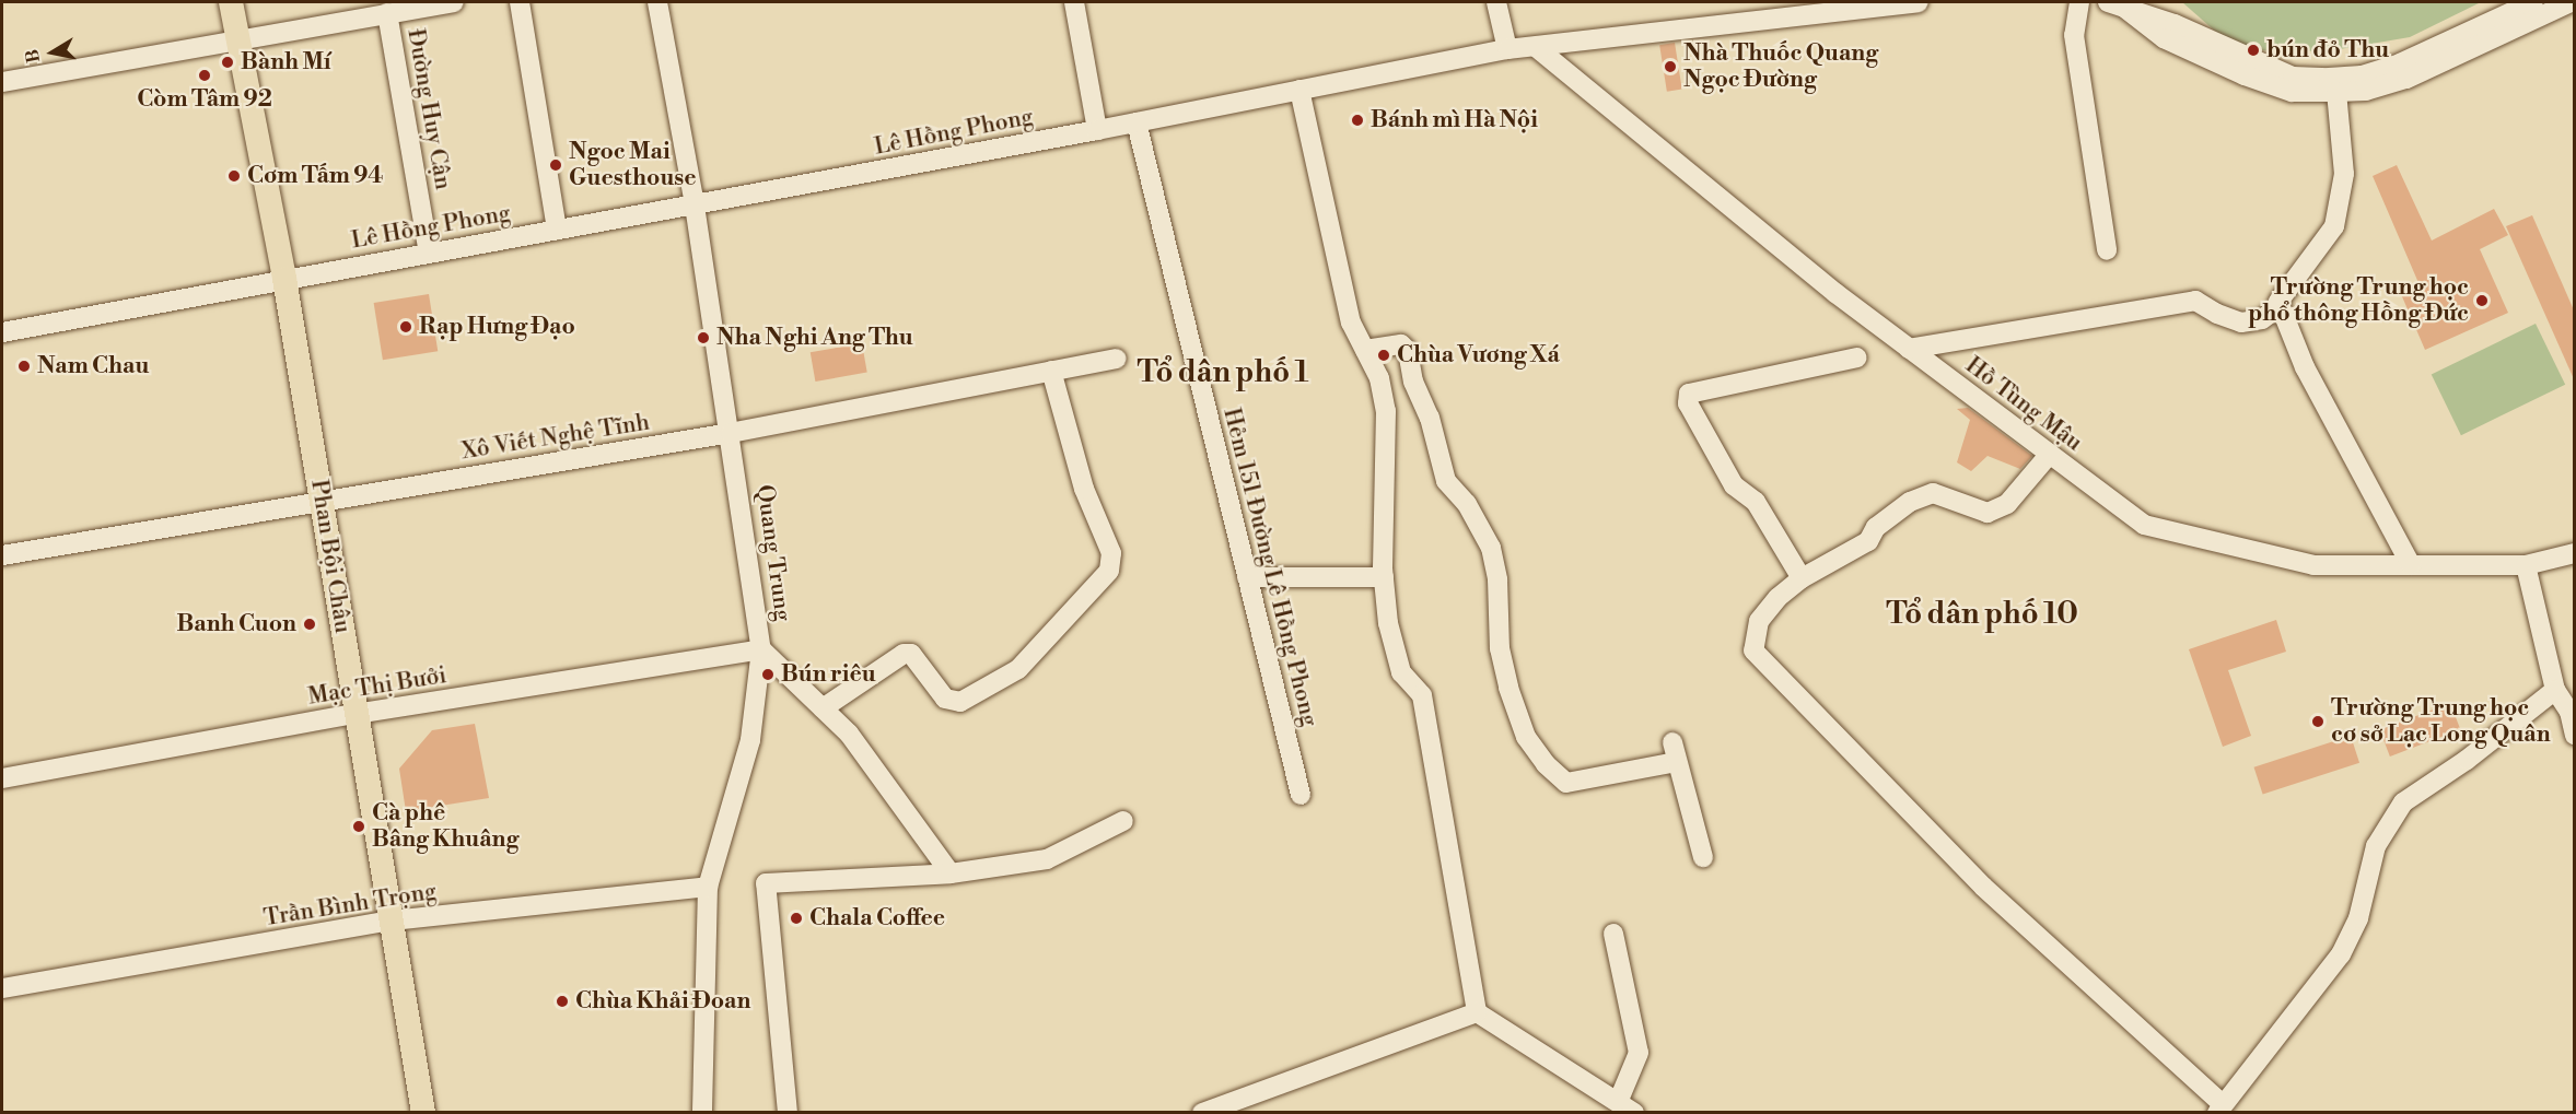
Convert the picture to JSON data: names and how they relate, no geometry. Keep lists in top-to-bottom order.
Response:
{
  "streets": {
    "main road": ["Phan Bội Châu"],
    "street": [
      "Đường Huy Cận",
      "Lê Hồng Phong",
      "Hồ Tùng Mậu",
      "Xô Viết Nghệ Tĩnh",
      "Quang Trung",
      "Hẻm 151 Đường Lê Hồng Phong",
      "Mạc Thị Bưởi",
      "Trần Bình Trọng"
    ]
  },
  "crossings": [
    ["Đường Huy Cận", "Lê Hồng Phong"],
    ["Lê Hồng Phong", "Hồ Tùng Mậu"],
    ["Lê Hồng Phong", "Quang Trung"],
    ["Lê Hồng Phong", "Phan Bội Châu"],
    ["Lê Hồng Phong", "Hẻm 151 Đường Lê Hồng Phong"],
    ["Xô Viết Nghệ Tĩnh", "Quang Trung"],
    ["Xô Viết Nghệ Tĩnh", "Phan Bội Châu"],
    ["Quang Trung", "Mạc Thị Bưởi"],
    ["Quang Trung", "Trần Bình Trọng"],
    ["Phan Bội Châu", "Mạc Thị Bưởi"],
    ["Phan Bội Châu", "Trần Bình Trọng"]
  ],
  "districts": ["Tổ dân phố 1", "Tổ dân phố 10"],
  "places": [
    "bún đỏ Thu",
    "Bành Mí",
    "Nhà Thuốc Quang Ngọc Đường",
    "Còm Tâm 92",
    "Bánh mì Hà Nội",
    "Ngoc Mai Guesthouse",
    "Cơm Tấm 94",
    "Trường Trung học phổ thông Hồng Đức",
    "Rạp Hưng Đạo",
    "Nha Nghi Ang Thu",
    "Chùa Vương Xá",
    "Nam Chau",
    "Banh Cuon",
    "Bún riêu",
    "Trường Trung học cơ sở Lạc Long Quân",
    "Cà phê Bâng Khuâng",
    "Chala Coffee",
    "Chùa Khải Đoan"
  ],
  "north": "left"
}
